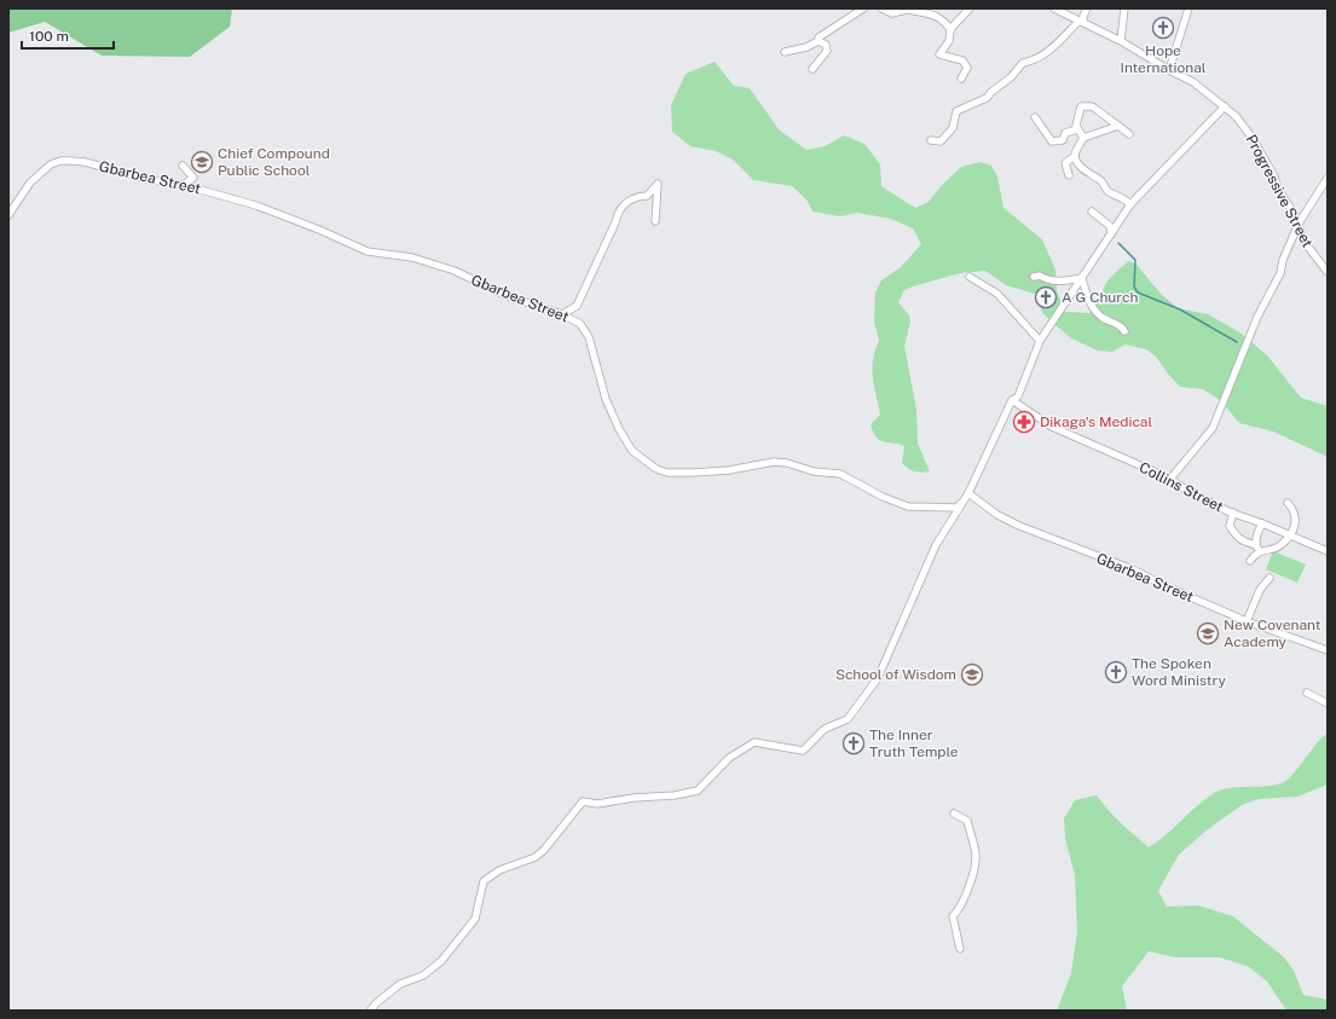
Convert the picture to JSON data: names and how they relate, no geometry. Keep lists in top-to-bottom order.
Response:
{
  "streets": {
    "street": ["Gbarbea Street", "Progressive Street", "Collins Street"]
  },
  "places": {
    "church": [
      "Hope International",
      "A G Church",
      "The Spoken Word Ministry",
      "The Inner Truth Temple"
    ],
    "school or university": ["Chief Compound Public School", "New Covenant Academy", "School of Wisdom"],
    "pharmacy": ["Dikaga's Medical"]
  },
  "scale_bar": "100 m"
}
